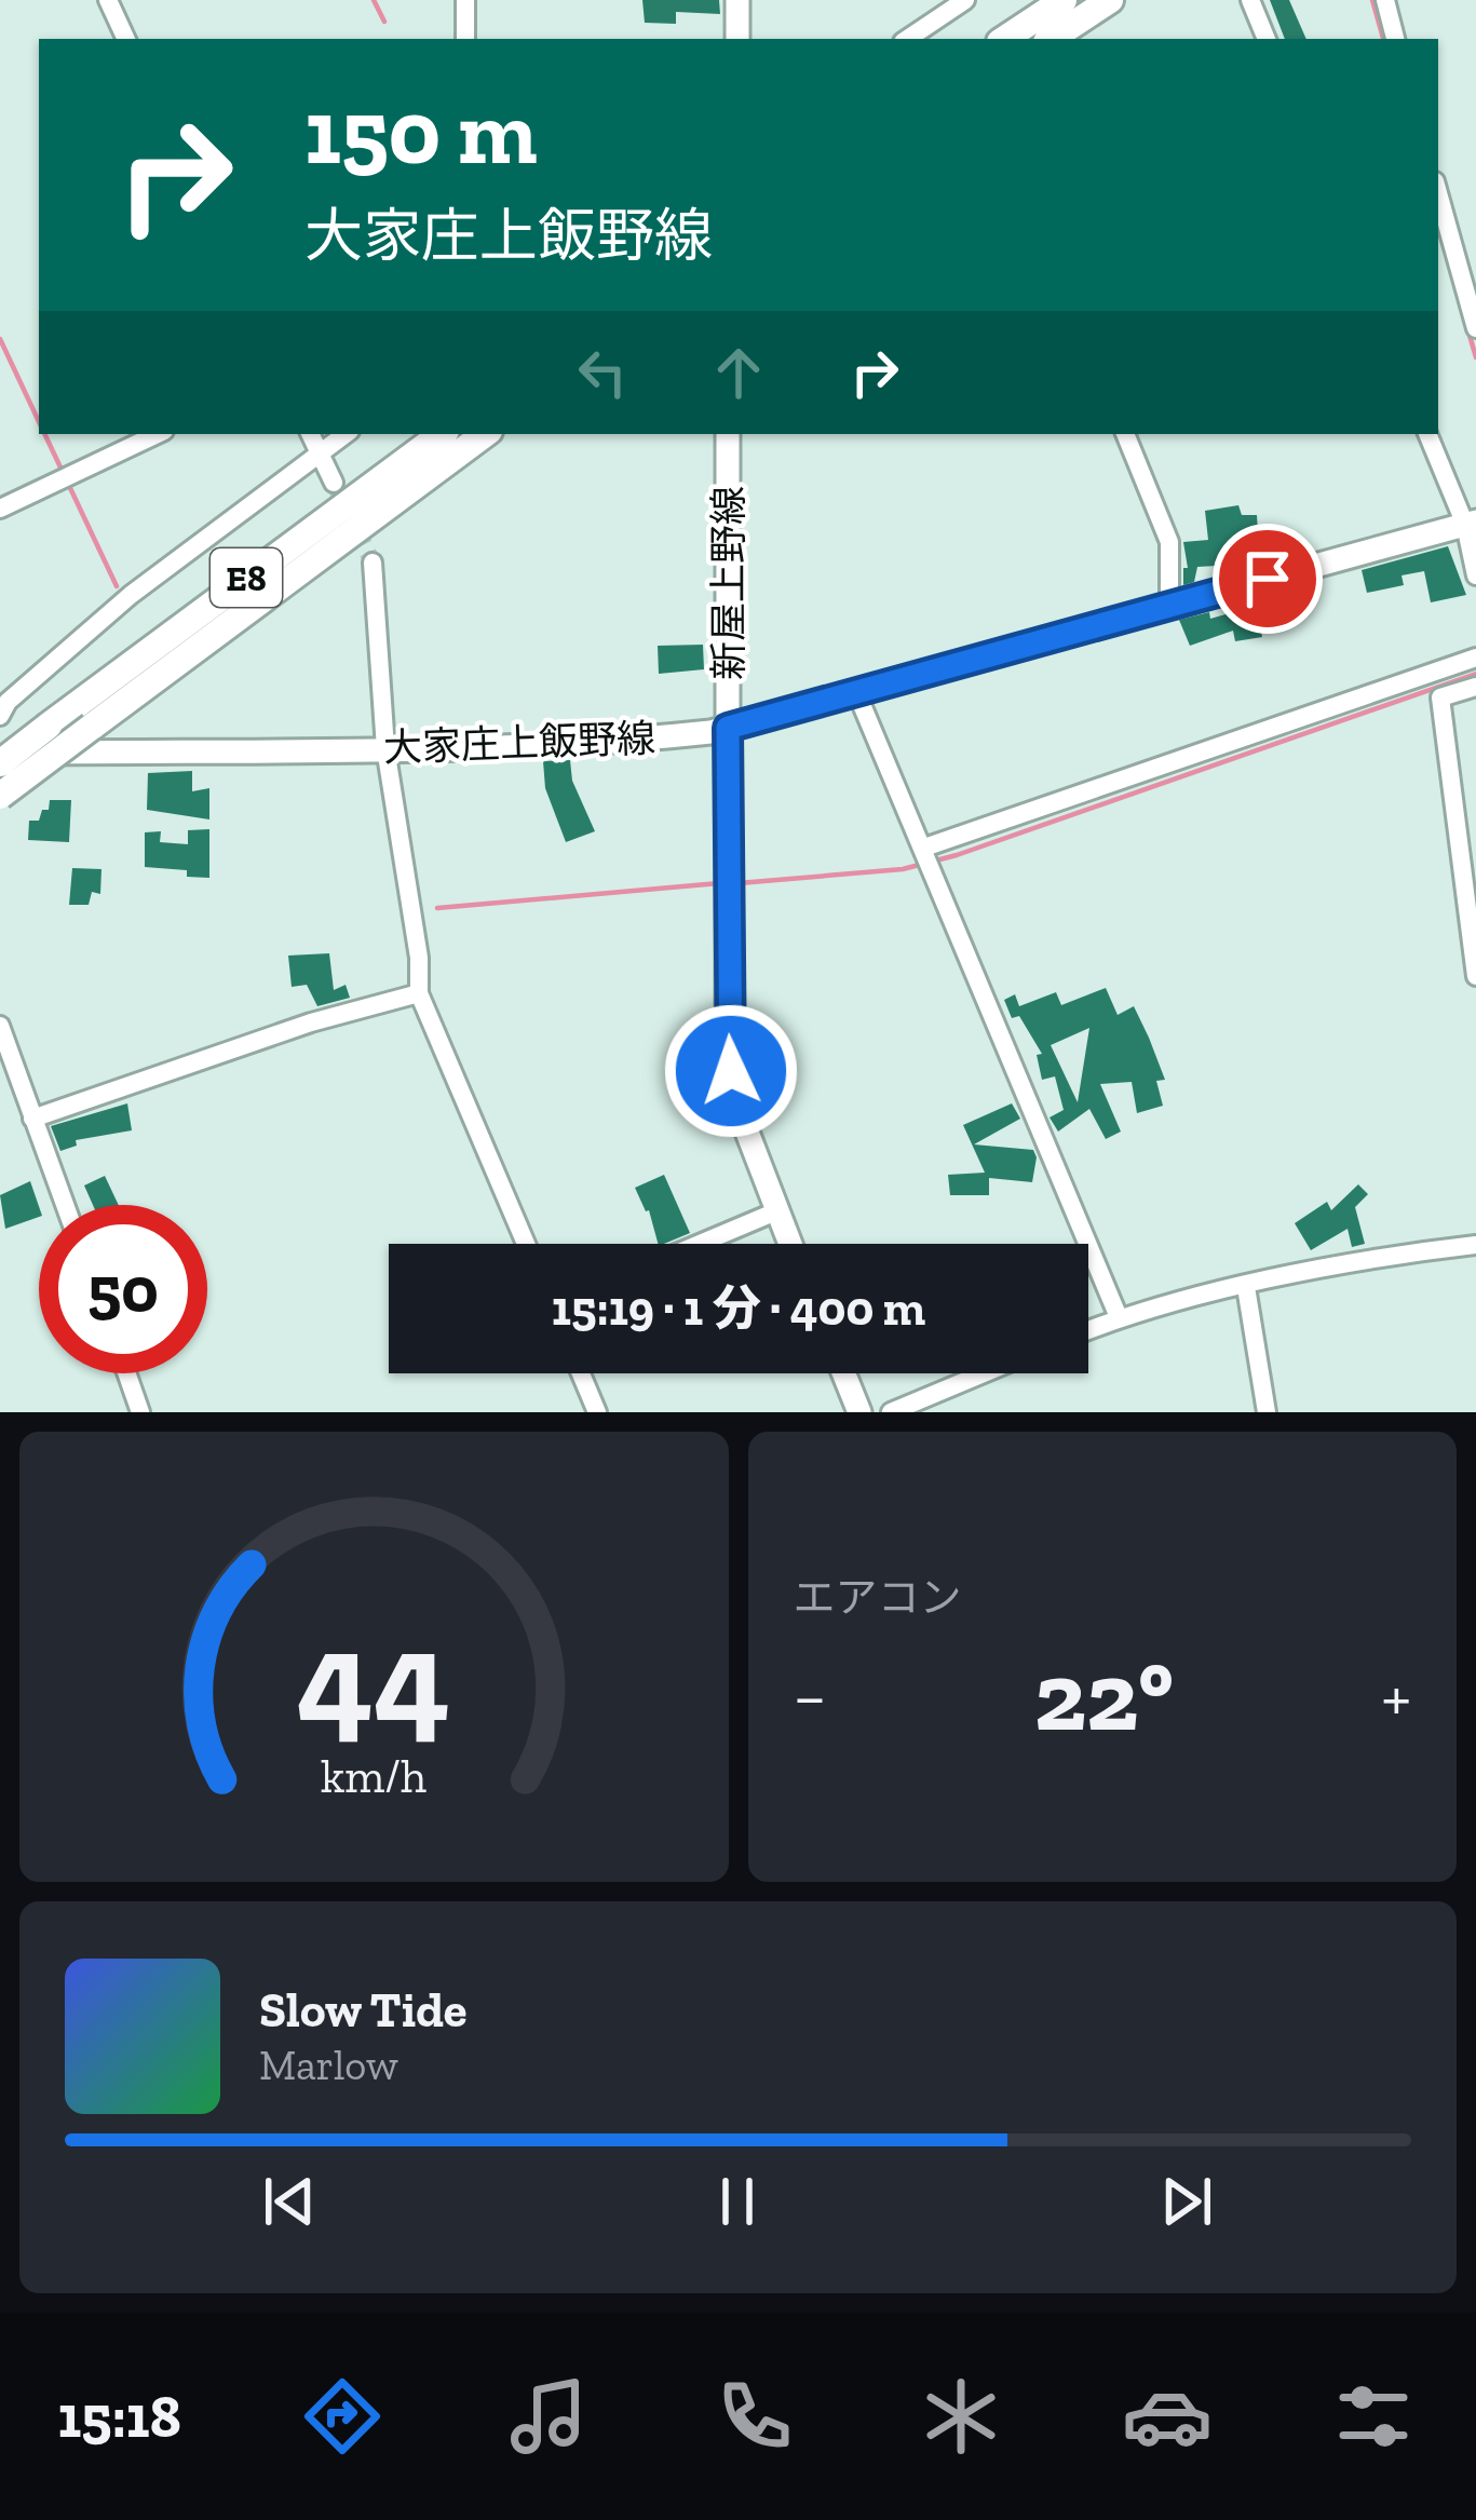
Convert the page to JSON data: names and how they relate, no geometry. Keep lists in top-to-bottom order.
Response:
{
  "streets": {
    "highway": ["E8"],
    "main road": ["新屋上野線", "大家庄上飯野線"]
  },
  "crossings": [
    ["E8", "大家庄上飯野線"],
    ["新屋上野線", "大家庄上飯野線"]
  ],
  "page": {
    "turn": ["150 m", "大家庄上飯野線"],
    "limit": "50",
    "trip": "15:19 · 1 分 · 400 m",
    "tile": "エアコン",
    "heat": ["−", "22°", "+"],
    "song": ["Slow Tide", "Marlow"],
    "tabs": "15:18",
    "gauge": ["44", "km/h"]
  }
}
